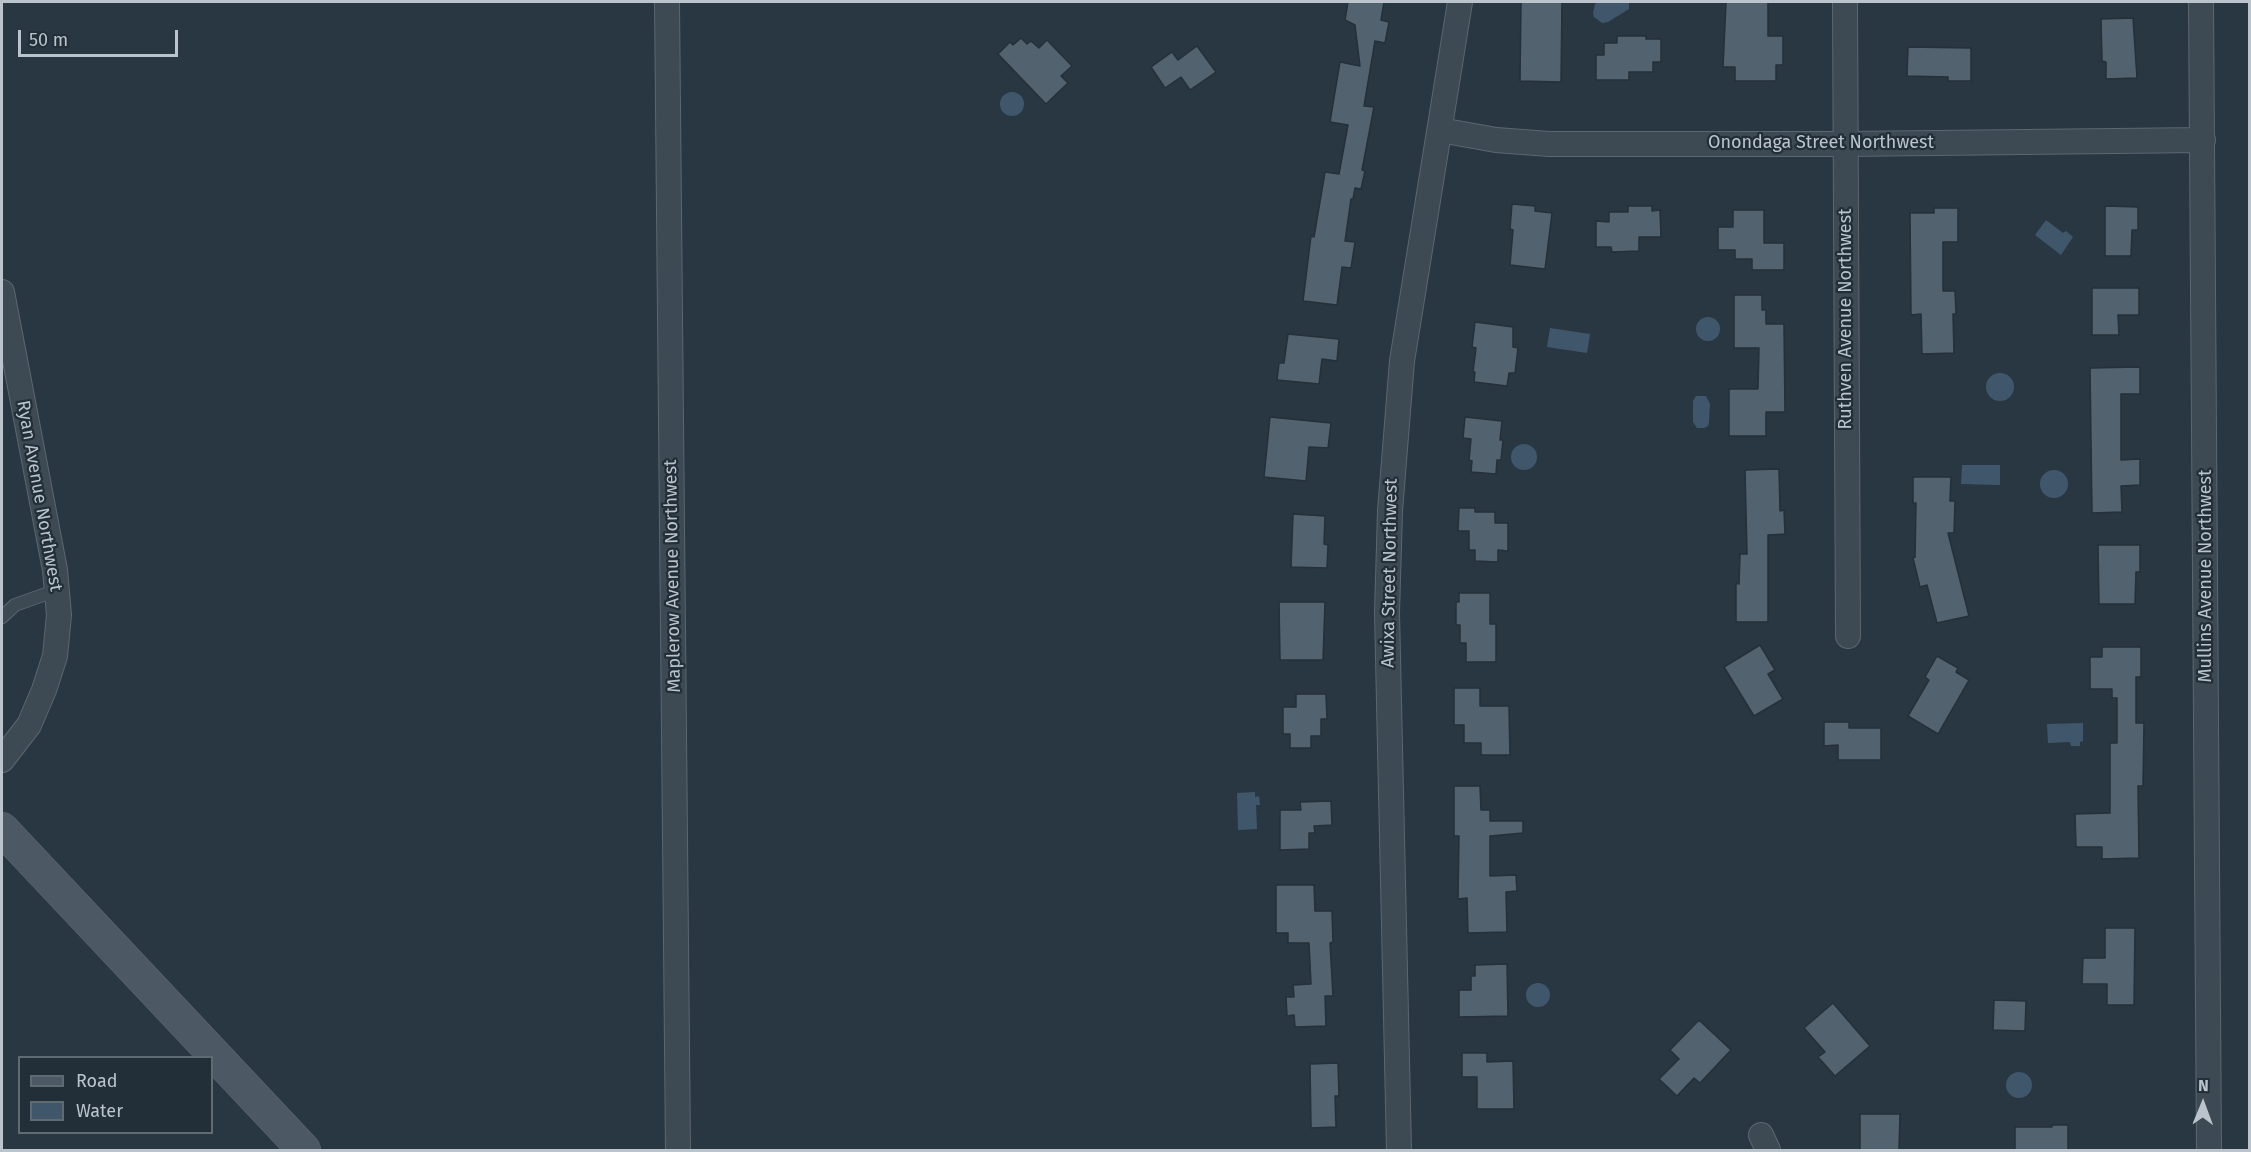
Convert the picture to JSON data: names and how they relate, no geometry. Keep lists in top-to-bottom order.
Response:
{
  "streets": {
    "street": [
      "Onondaga Street Northwest",
      "Ruthven Avenue Northwest",
      "Ryan Avenue Northwest",
      "Awixa Street Northwest",
      "Maplerow Avenue Northwest",
      "Mullins Avenue Northwest"
    ]
  },
  "crossings": [
    ["Onondaga Street Northwest", "Ruthven Avenue Northwest"],
    ["Onondaga Street Northwest", "Awixa Street Northwest"],
    ["Onondaga Street Northwest", "Mullins Avenue Northwest"]
  ],
  "legend": ["Road", "Water"],
  "scale_bar": "50 m",
  "north": "top"
}
